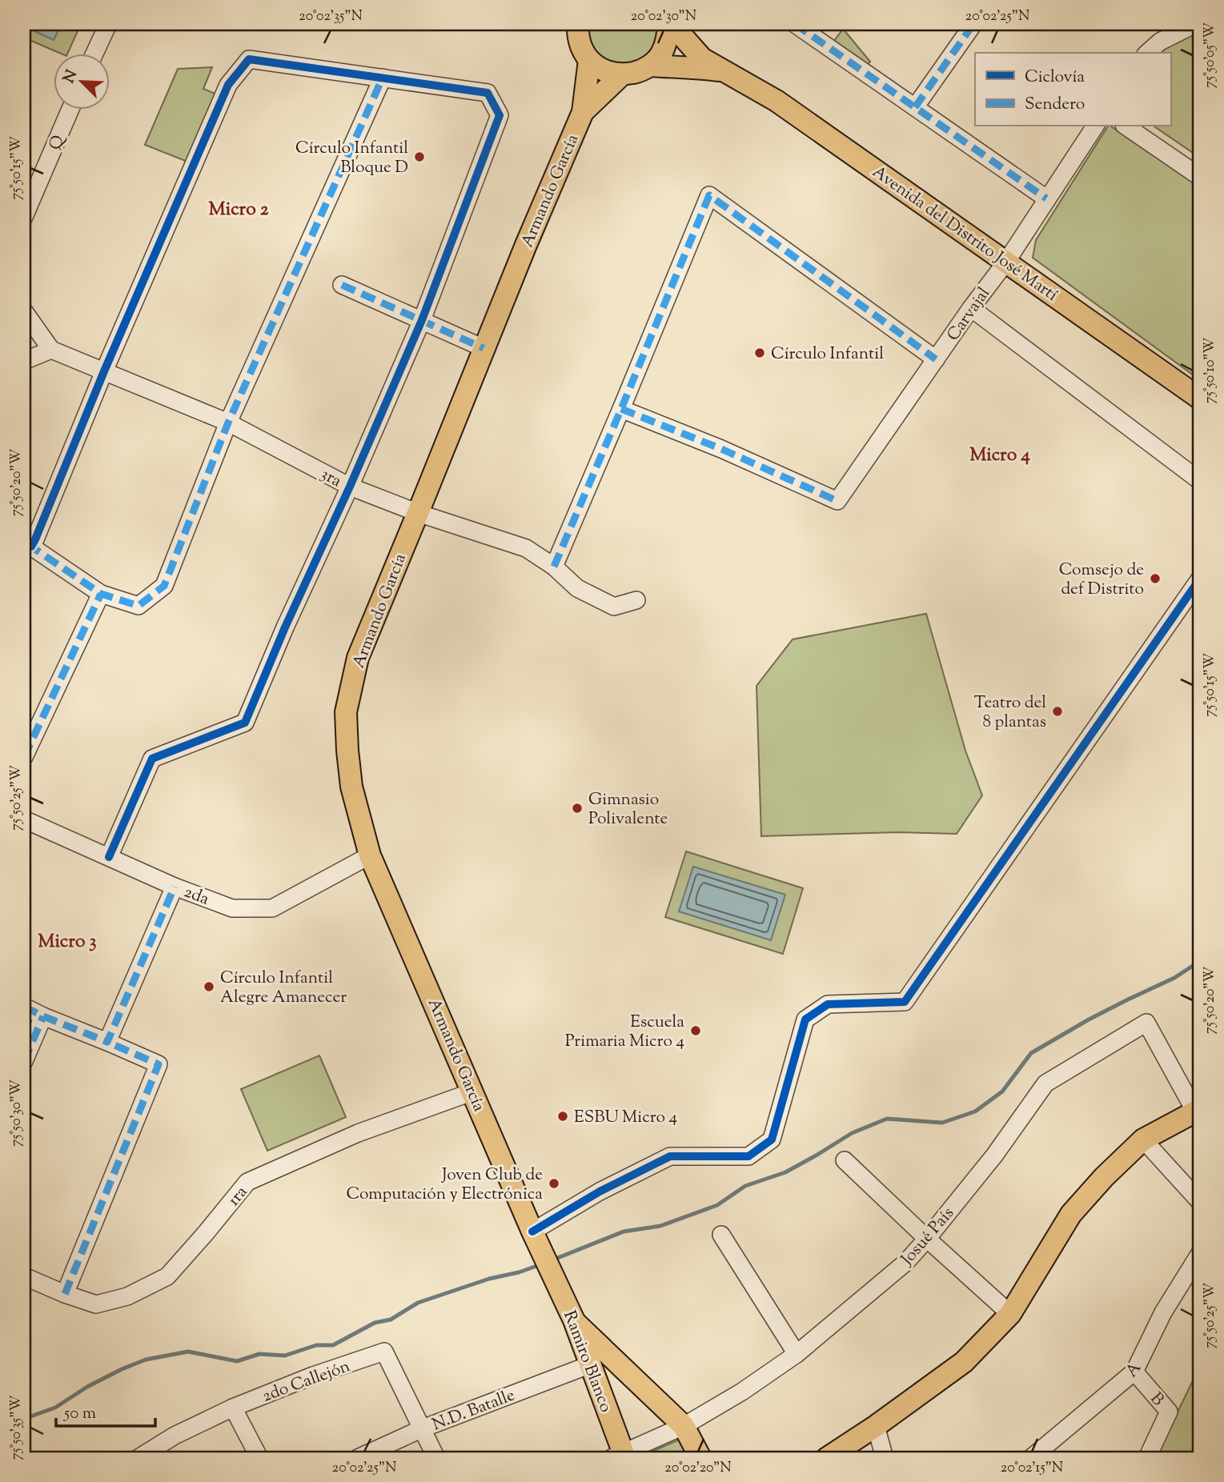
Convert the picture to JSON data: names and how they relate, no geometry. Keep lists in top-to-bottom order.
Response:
{
  "streets": {
    "main road": ["Armando García", "Avenida del Distrito José Martí", "Ramiro Blanco"],
    "street": [
      "Q",
      "Carvajal",
      "3ra",
      "2da",
      "1ra",
      "Josué País",
      "A",
      "2do Callejón",
      "B",
      "N.D. Batalle"
    ]
  },
  "crossings": [
    ["Armando García", "3ra"],
    ["Armando García", "2da"],
    ["Armando García", "1ra"],
    ["Armando García", "Ramiro Blanco"],
    ["Avenida del Distrito José Martí", "Carvajal"],
    ["Josué País", "Ramiro Blanco"],
    ["Ramiro Blanco", "N.D. Batalle"],
    ["A", "B"],
    ["2do Callejón", "N.D. Batalle"]
  ],
  "districts": ["Micro 2", "Micro 4", "Micro 3"],
  "places": [
    "Círculo Infantil Bloque D",
    "Círculo Infantil",
    "Comsejo de def Distrito",
    "Teatro del 8 plantas",
    "Gimnasio Polivalente",
    "Círculo Infantil Alegre Amanecer",
    "Escuela Primaria Micro 4",
    "ESBU Micro 4",
    "Joven Club de Computación y Electrónica"
  ],
  "legend": ["Ciclovía", "Sendero"],
  "scale_bar": "50 m",
  "north": "top left",
  "coordinates": [
    "20°02'35\"N",
    "20°02'30\"N",
    "20°02'25\"N",
    "75°50'05\"W",
    "75°50'15\"W",
    "75°50'10\"W",
    "75°50'20\"W",
    "75°50'25\"W",
    "75°50'30\"W",
    "75°50'35\"W",
    "20°02'20\"N",
    "20°02'15\"N"
  ]
}
